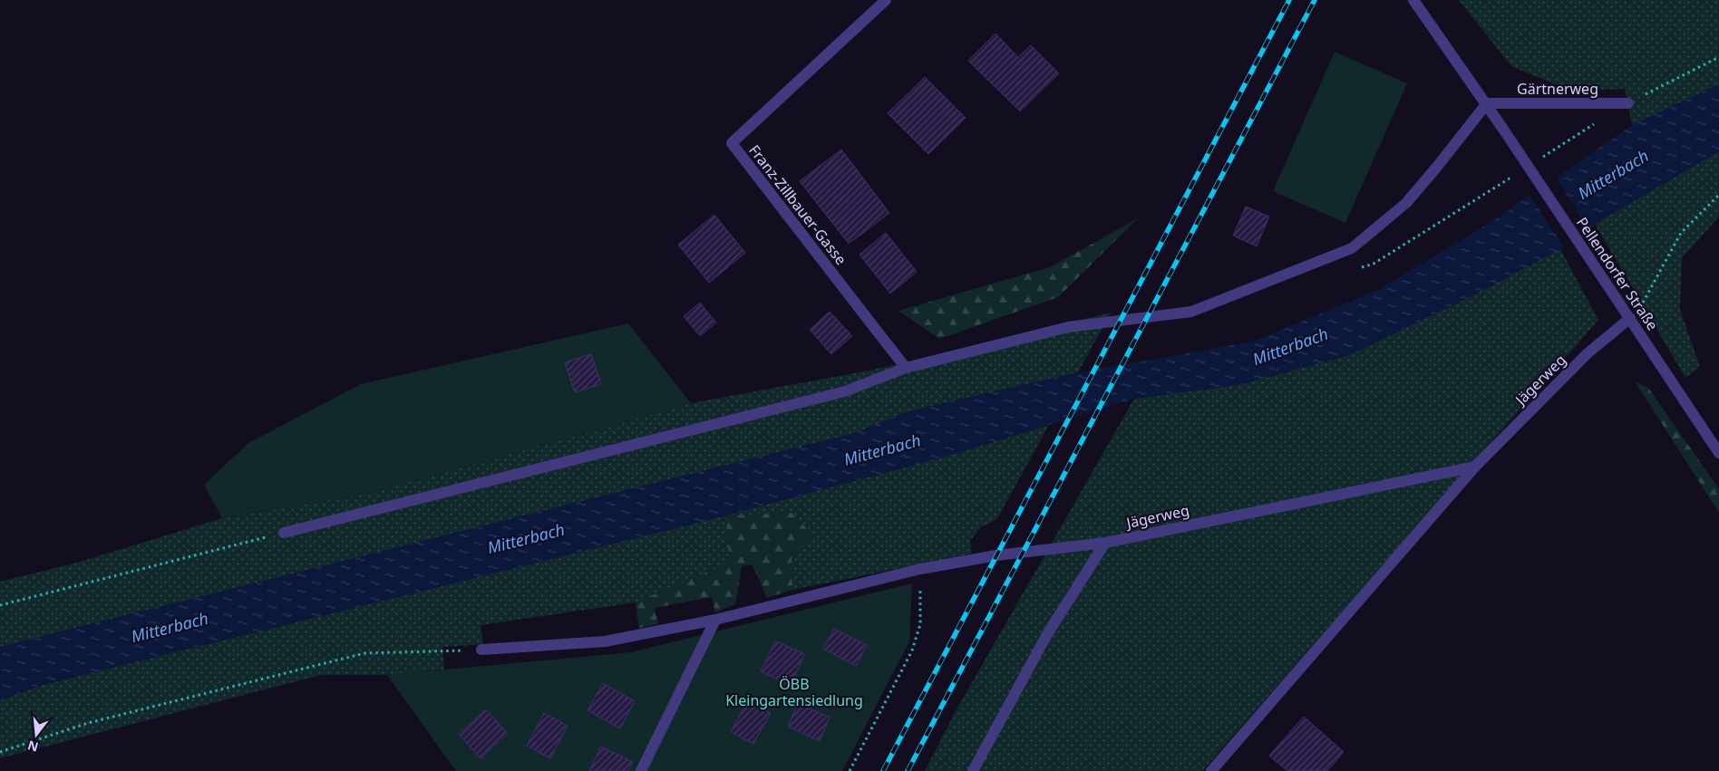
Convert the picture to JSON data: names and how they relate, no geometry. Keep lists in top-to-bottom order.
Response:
{
  "streets": {
    "street": [
      "Gärtnerweg",
      "Franz-Zillbauer-Gasse",
      "Pellendorfer Straße",
      "Jägerweg"
    ]
  },
  "crossings": [
    ["Gärtnerweg", "Pellendorfer Straße"],
    ["Pellendorfer Straße", "Jägerweg"]
  ],
  "water": ["Mitterbach"],
  "parks": ["ÖBB Kleingartensiedlung"],
  "north": "bottom"
}
